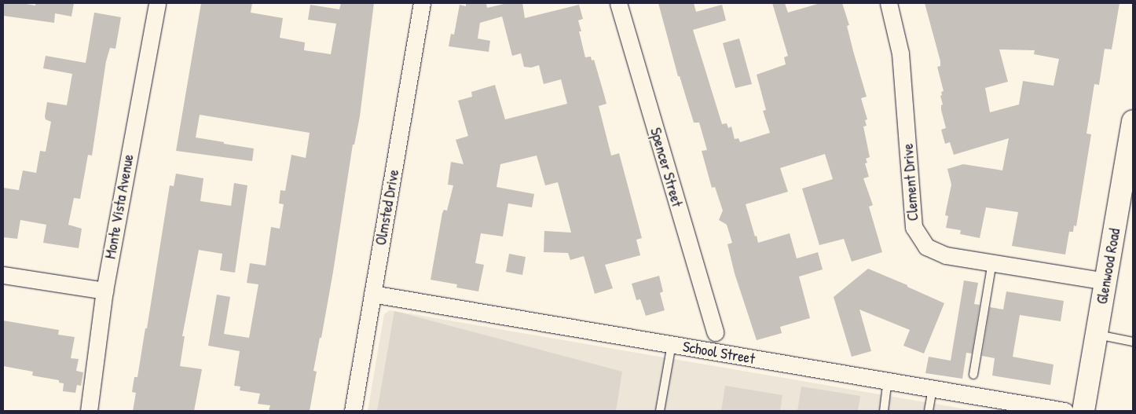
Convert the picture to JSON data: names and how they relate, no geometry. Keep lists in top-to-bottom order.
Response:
{
  "streets": {
    "street": [
      "Spencer Street",
      "Clement Drive",
      "Monte Vista Avenue",
      "Olmsted Drive",
      "Glenwood Road",
      "School Street"
    ]
  },
  "crossings": [
    ["Clement Drive", "Glenwood Road"],
    ["Olmsted Drive", "School Street"]
  ]
}
